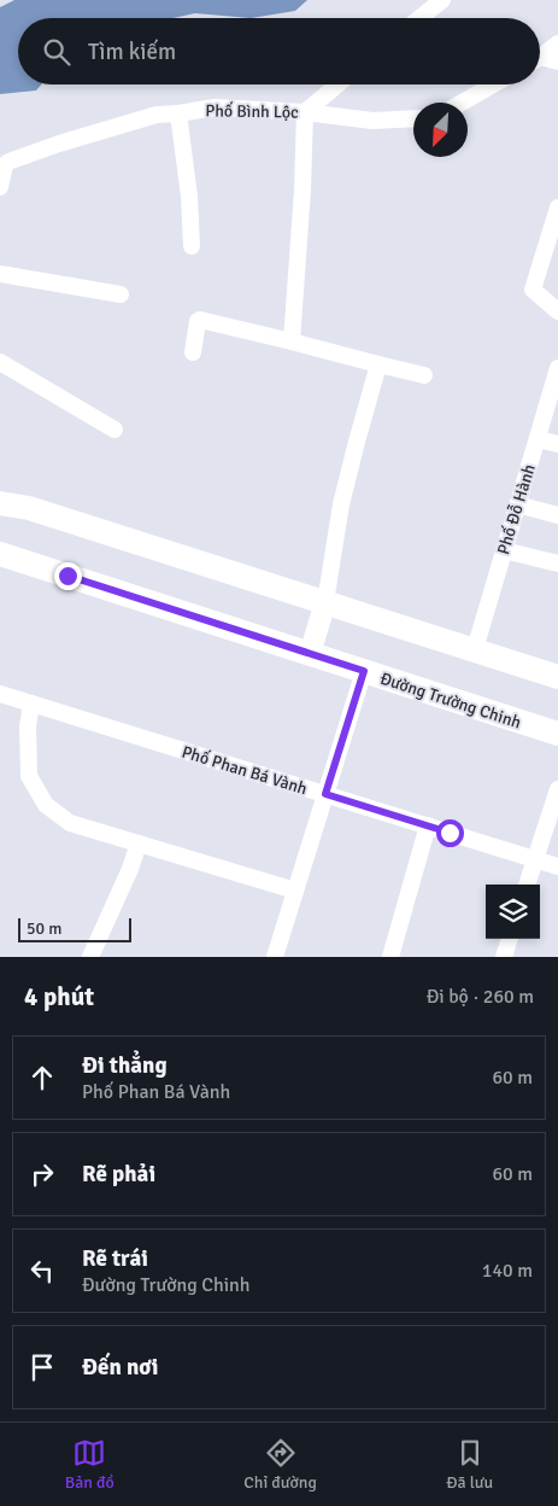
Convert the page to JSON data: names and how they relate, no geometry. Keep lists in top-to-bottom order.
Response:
{
  "streets": {
    "main road": ["Đường Trường Chinh"],
    "street": ["Phố Bình Lộc", "Phố Đỗ Hành", "Phố Phan Bá Vành"]
  },
  "scale_bar": "50 m",
  "north": "bottom left",
  "page": {
    "search": "Tìm kiếm",
    "scale": "50 m",
    "heading": ["4 phút", "Đi bộ · 260 m"],
    "list": [
      ["Đi thẳng", "Phố Phan Bá Vành", "60 m"],
      ["Rẽ phải", "60 m"],
      ["Rẽ trái", "Đường Trường Chinh", "140 m"],
      "Đến nơi"
    ],
    "nav": ["Bản đồ", "Chỉ đường", "Đã lưu"]
  }
}
